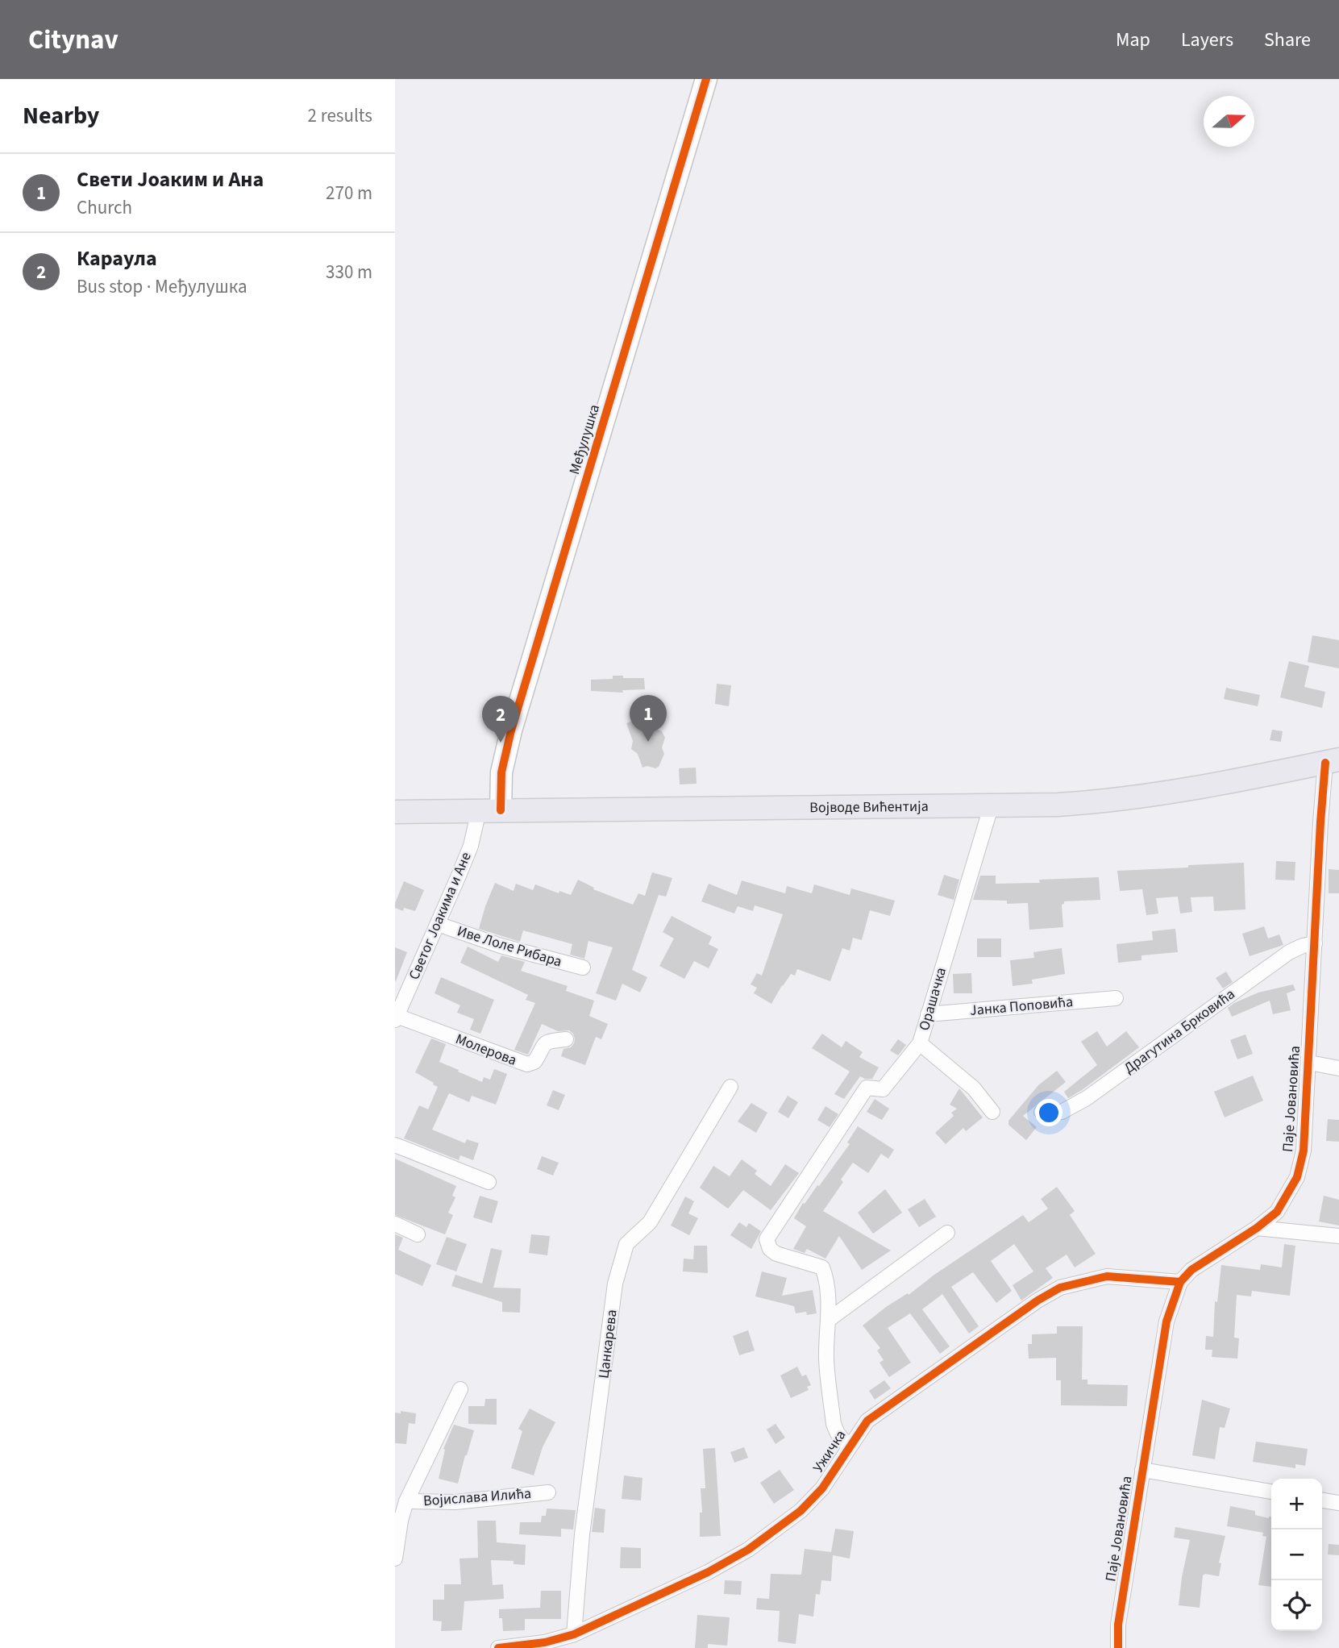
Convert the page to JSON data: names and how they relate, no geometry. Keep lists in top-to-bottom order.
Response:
{
  "streets": {
    "main road": ["Војводе Вићентија"],
    "street": [
      "Међулушка",
      "Светог Јоакима и Ане",
      "Иве Лоле Рибара",
      "Орашачка",
      "Јанка Поповића",
      "Драгутина Брковића",
      "Молерова",
      "Паје Јовановића",
      "Цанкарева",
      "Ужичка",
      "Војислава Илића"
    ]
  },
  "crossings": [
    ["Међулушка", "Војводе Вићентија"],
    ["Међулушка", "Светог Јоакима и Ане"],
    ["Војводе Вићентија", "Светог Јоакима и Ане"],
    ["Војводе Вићентија", "Орашачка"],
    ["Војводе Вићентија", "Паје Јовановића"],
    ["Светог Јоакима и Ане", "Иве Лоле Рибара"],
    ["Светог Јоакима и Ане", "Молерова"],
    ["Орашачка", "Јанка Поповића"],
    ["Драгутина Брковића", "Паје Јовановића"],
    ["Паје Јовановића", "Ужичка"],
    ["Цанкарева", "Ужичка"]
  ],
  "north": "right",
  "page": {
    "header": "Citynav",
    "nav": ["Map", "Layers", "Share"],
    "heading": ["Nearby", "2 results"],
    "list": [
      {
        "mark": "1",
        "name": "Свети Јоаким и Ана",
        "note": "Church",
        "value": "270 m"
      },
      {
        "mark": "2",
        "name": "Караула",
        "note": "Bus stop · Међулушка",
        "value": "330 m"
      }
    ],
    "pins": ["1", "2"],
    "map_buttons": ["+", "−"]
  }
}
